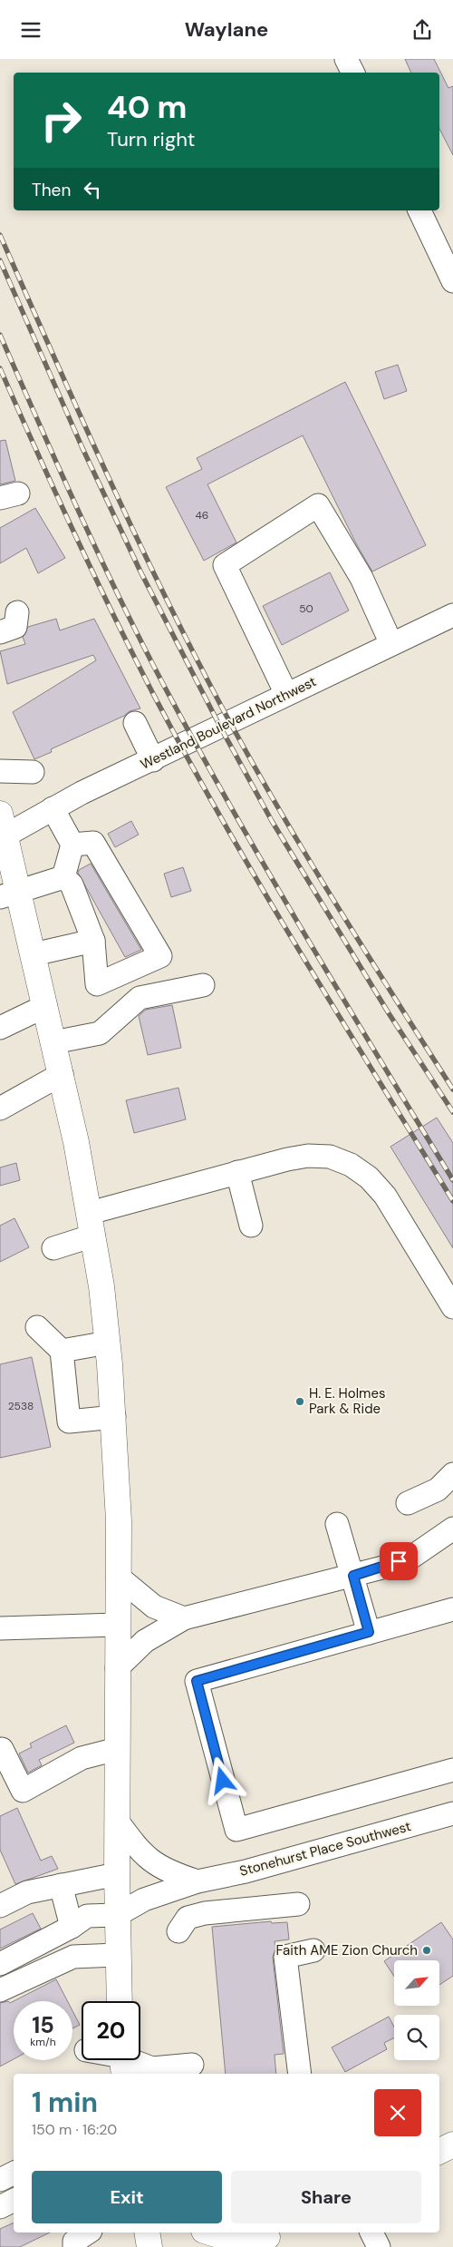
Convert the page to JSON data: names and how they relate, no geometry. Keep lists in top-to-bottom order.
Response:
{
  "streets": {
    "street": ["Westland Boulevard Northwest", "Stonehurst Place Southwest"]
  },
  "places": ["H. E. Holmes Park & Ride", "Faith AME Zion Church"],
  "house_numbers": ["46", "50", "2538"],
  "north": "top right",
  "page": {
    "header": "Waylane",
    "turn": ["40 m", "Turn right"],
    "then": "Then",
    "speed": "15 km/h",
    "limit": "20",
    "heading": ["1 min", "150 m · 16:20"],
    "buttons": ["Exit", "Share"]
  }
}
